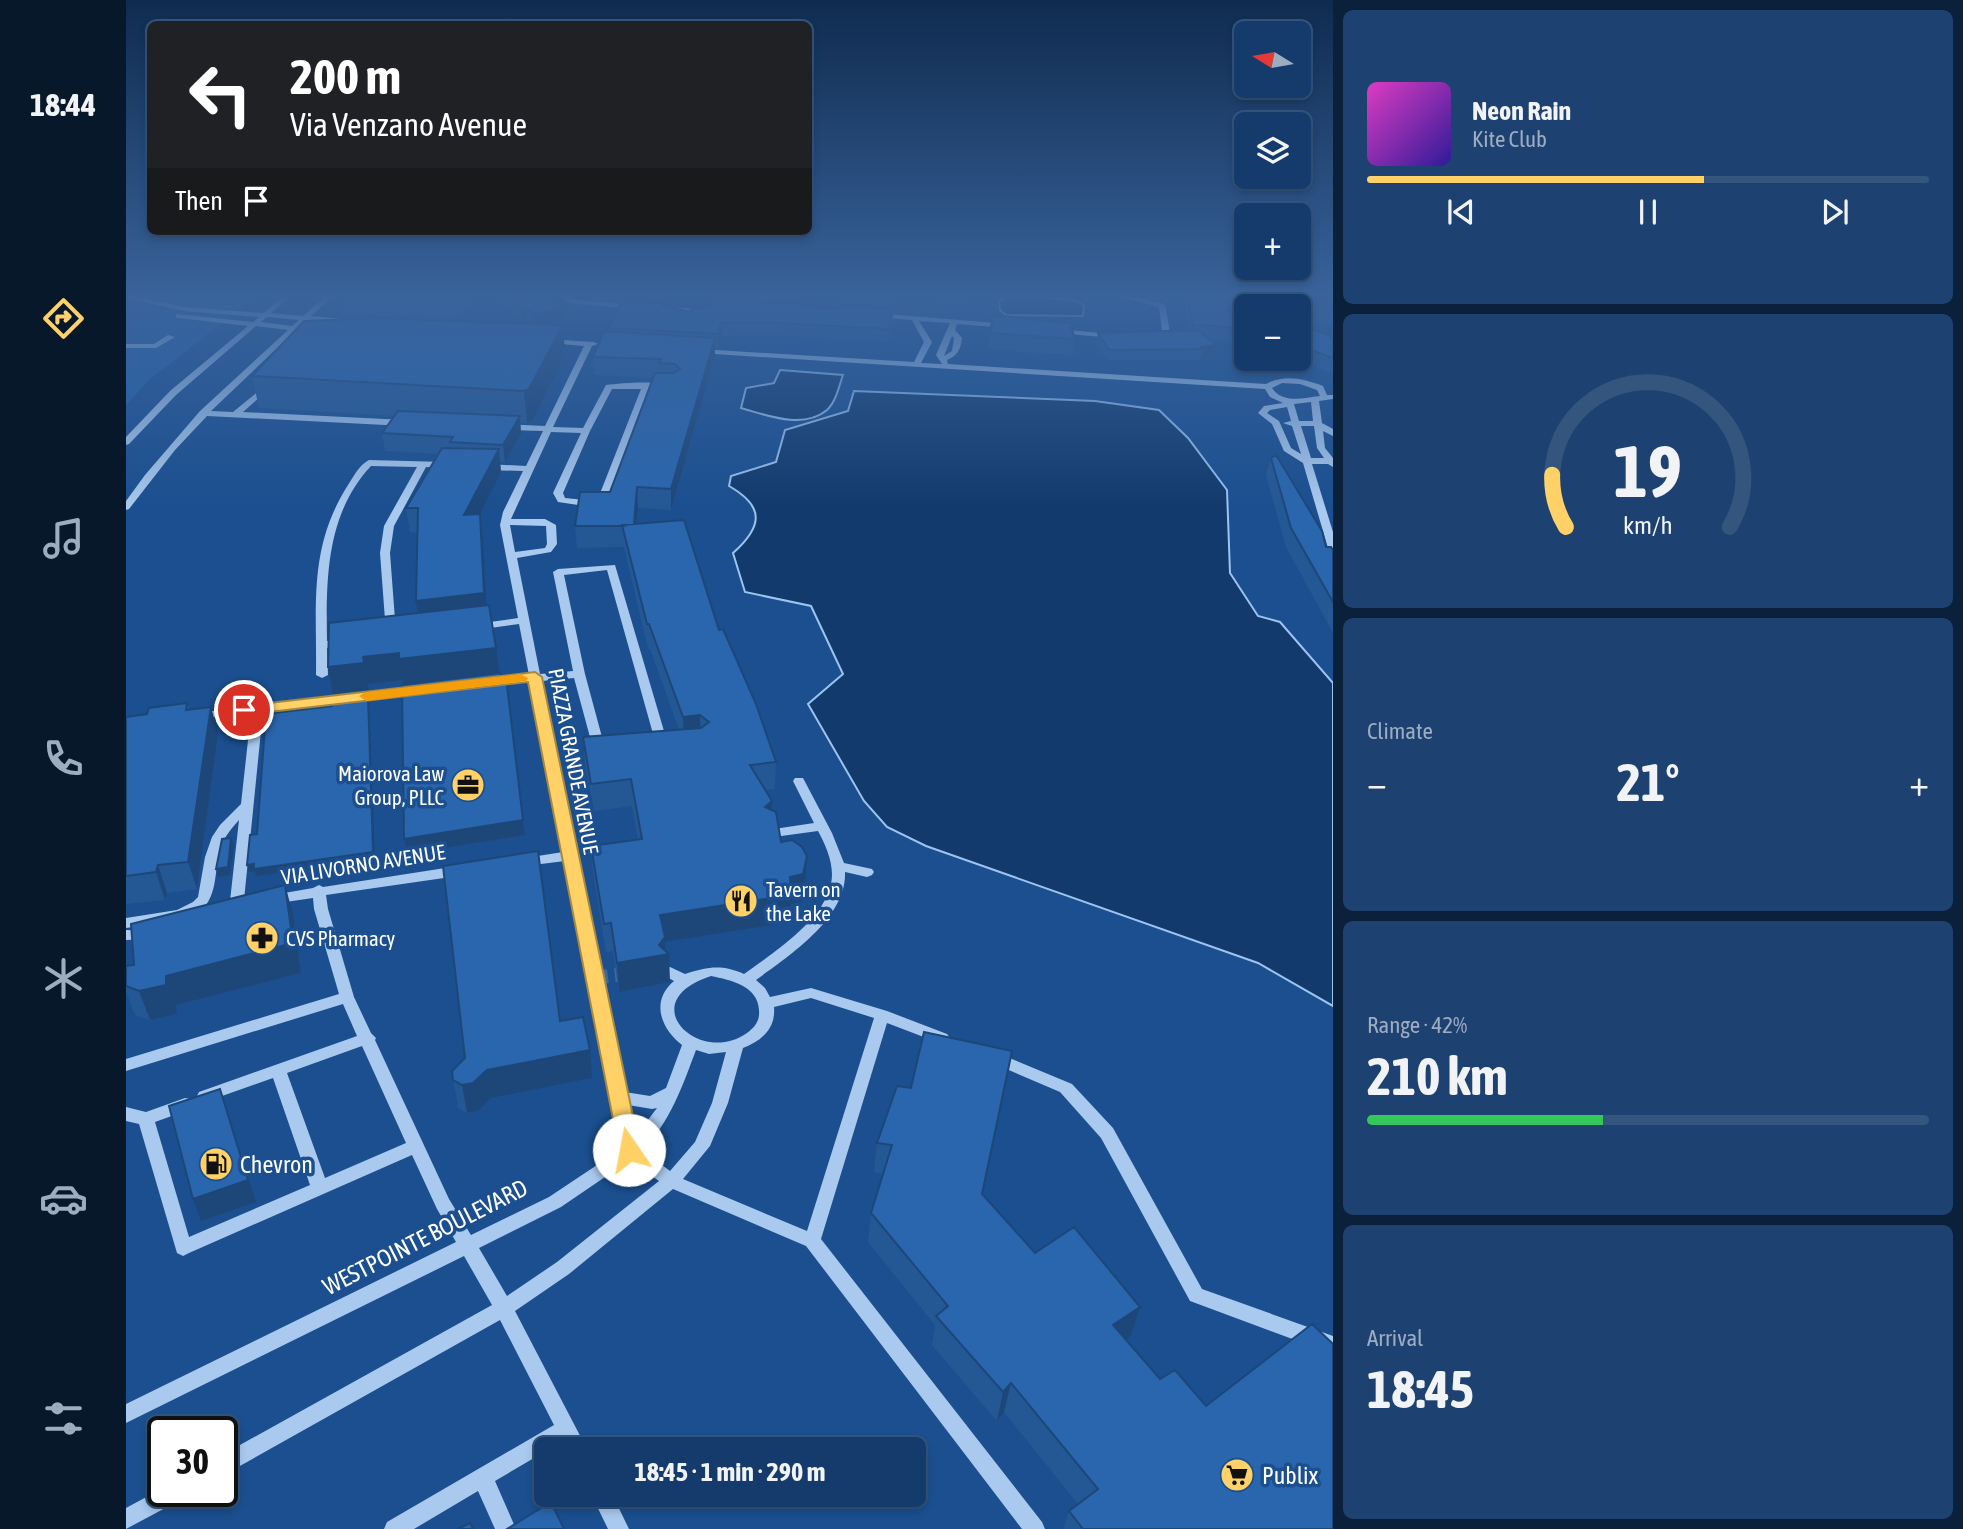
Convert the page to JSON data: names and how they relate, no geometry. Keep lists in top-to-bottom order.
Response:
{
  "streets": {
    "street": ["PIAZZA GRANDE AVENUE", "VIA LIVORNO AVENUE", "WESTPOINTE BOULEVARD"]
  },
  "crossings": [
    ["PIAZZA GRANDE AVENUE", "WESTPOINTE BOULEVARD"]
  ],
  "places": {
    "office": ["Maiorova Law Group, PLLC"],
    "restaurant": ["Tavern on the Lake"],
    "pharmacy": ["CVS Pharmacy"],
    "fuel station": ["Chevron"],
    "supermarket": ["Publix"]
  },
  "north": "left",
  "page": {
    "tabs": "18:44",
    "map_buttons": ["+", "−"],
    "turn": ["200 m", "Via Venzano Avenue"],
    "song": ["Neon Rain", "Kite Club"],
    "then": "Then",
    "tile": [
      "Climate",
      ["Range · 42%", "210 km"],
      ["Arrival", "18:45"]
    ],
    "heat": ["−", "21°", "+"],
    "limit": "30",
    "trip": "18:45 · 1 min · 290 m",
    "gauge": ["19", "km/h"]
  }
}
